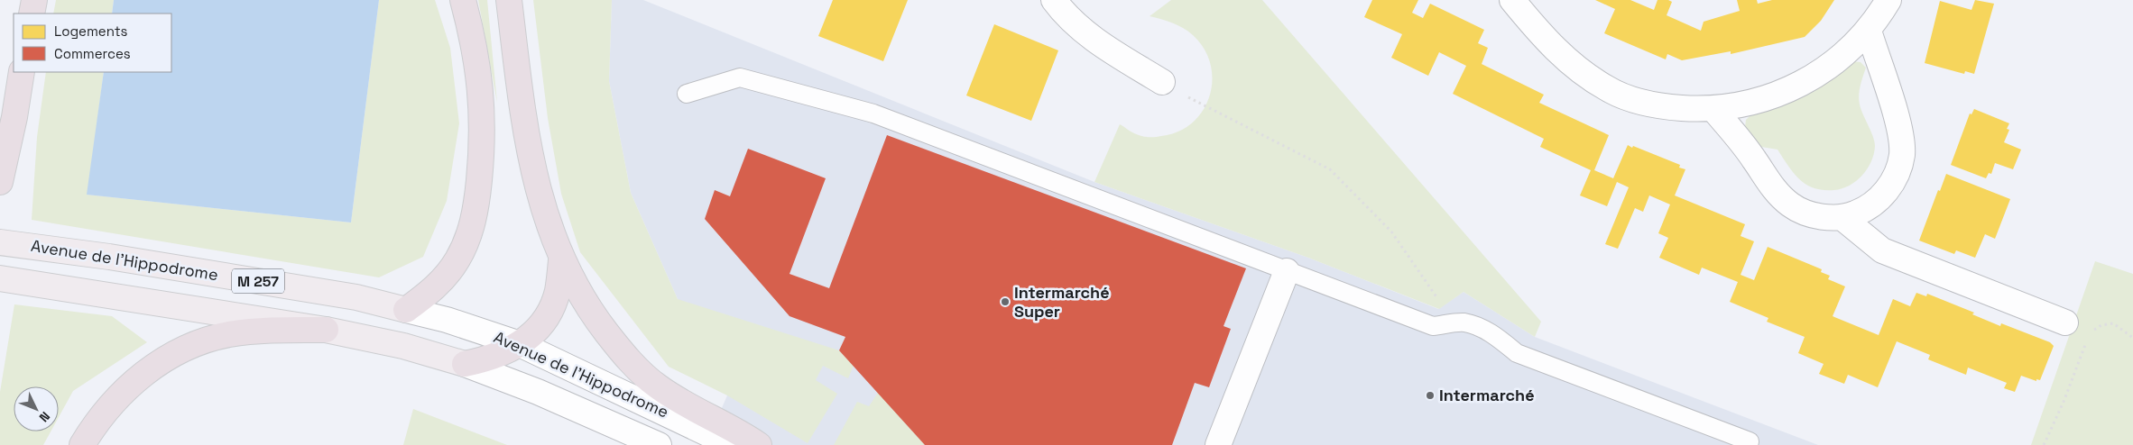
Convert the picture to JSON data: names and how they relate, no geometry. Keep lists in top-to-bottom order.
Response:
{
  "streets": {
    "main road": ["Avenue de l'Hippodrome", "M 257"]
  },
  "places": ["Intermarché Super", "Intermarché"],
  "legend": ["Logements", "Commerces"],
  "north": "bottom right"
}
